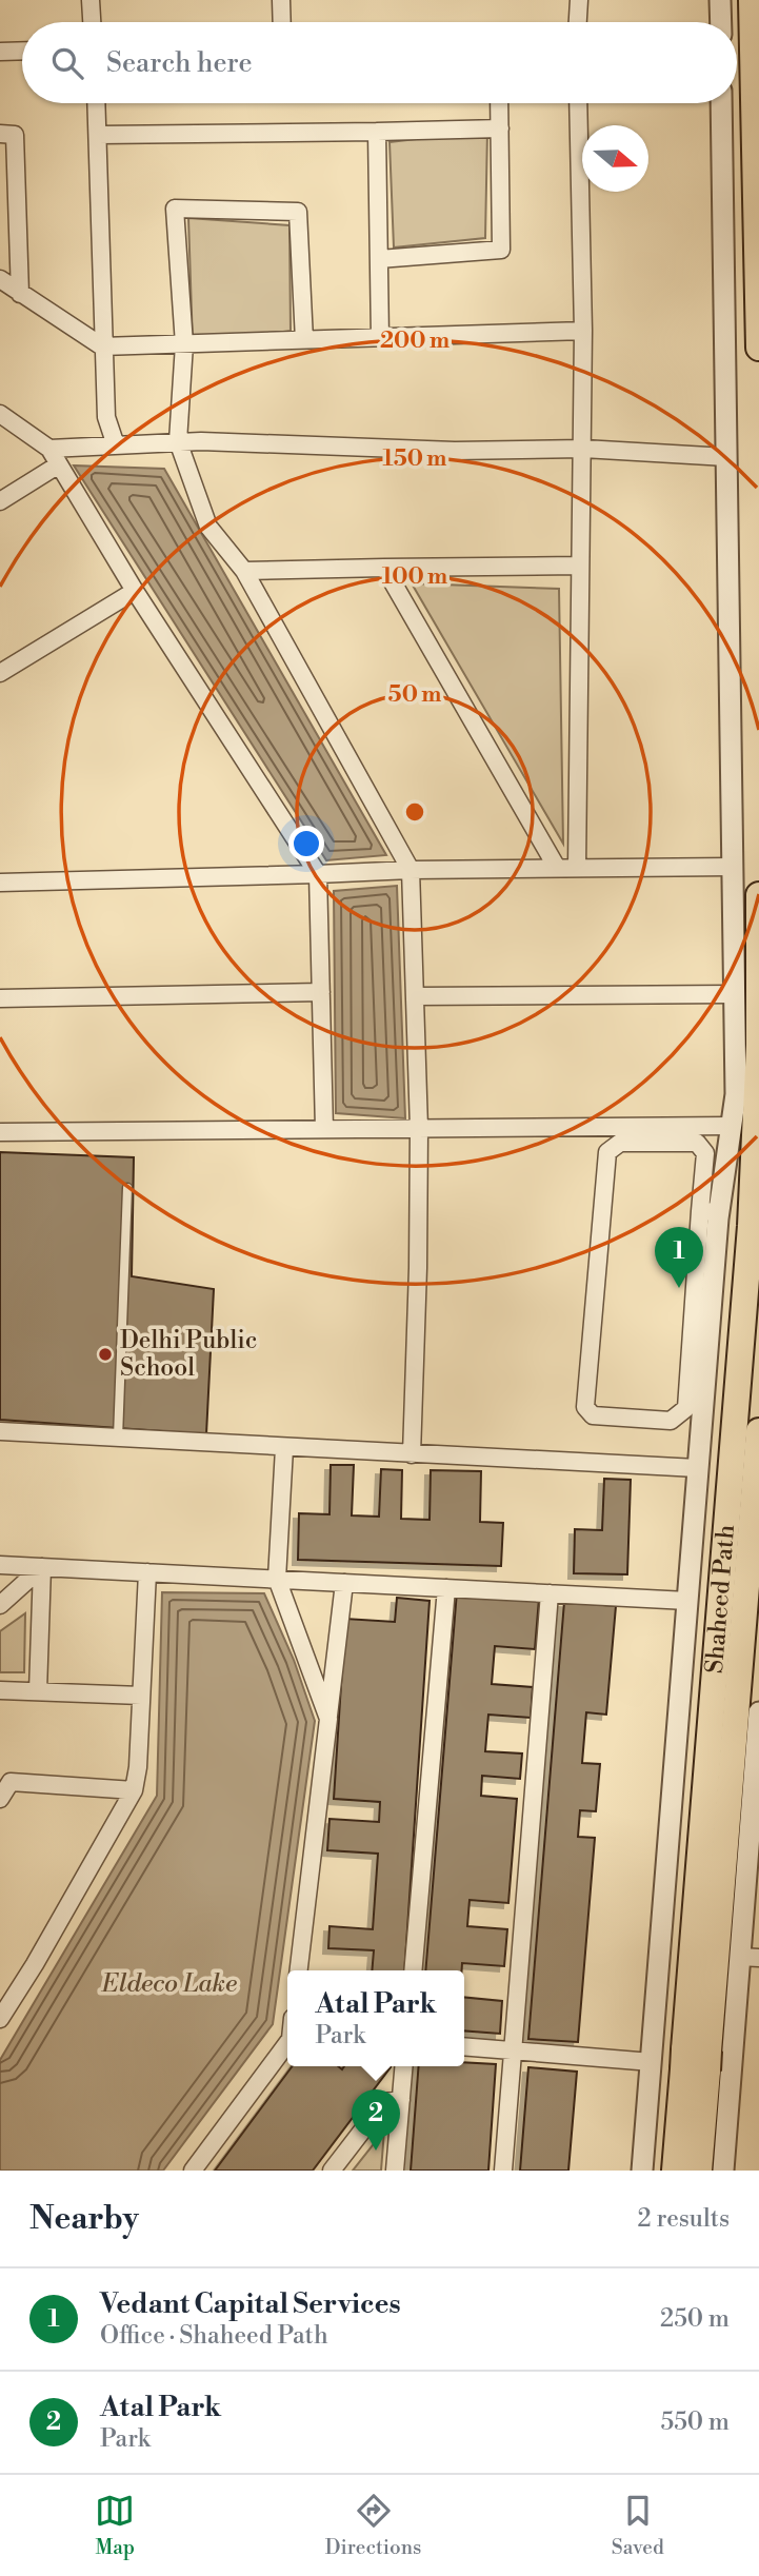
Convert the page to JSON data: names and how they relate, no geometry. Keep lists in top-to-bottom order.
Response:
{
  "streets": {
    "highway": ["Shaheed Path"]
  },
  "water": ["Eldeco Lake"],
  "places": ["Delhi Public School"],
  "north": "right",
  "page": {
    "search": "Search here",
    "pins": ["1", "2"],
    "popup": ["Atal Park", "Park"],
    "heading": ["Nearby", "2 results"],
    "list": [
      {
        "mark": "1",
        "name": "Vedant Capital Services",
        "note": "Office · Shaheed Path",
        "value": "250 m"
      },
      {
        "mark": "2",
        "name": "Atal Park",
        "note": "Park",
        "value": "550 m"
      }
    ],
    "nav": ["Map", "Directions", "Saved"]
  },
  "rings": [
    "200 m",
    "150 m",
    "100 m",
    "50 m"
  ]
}
